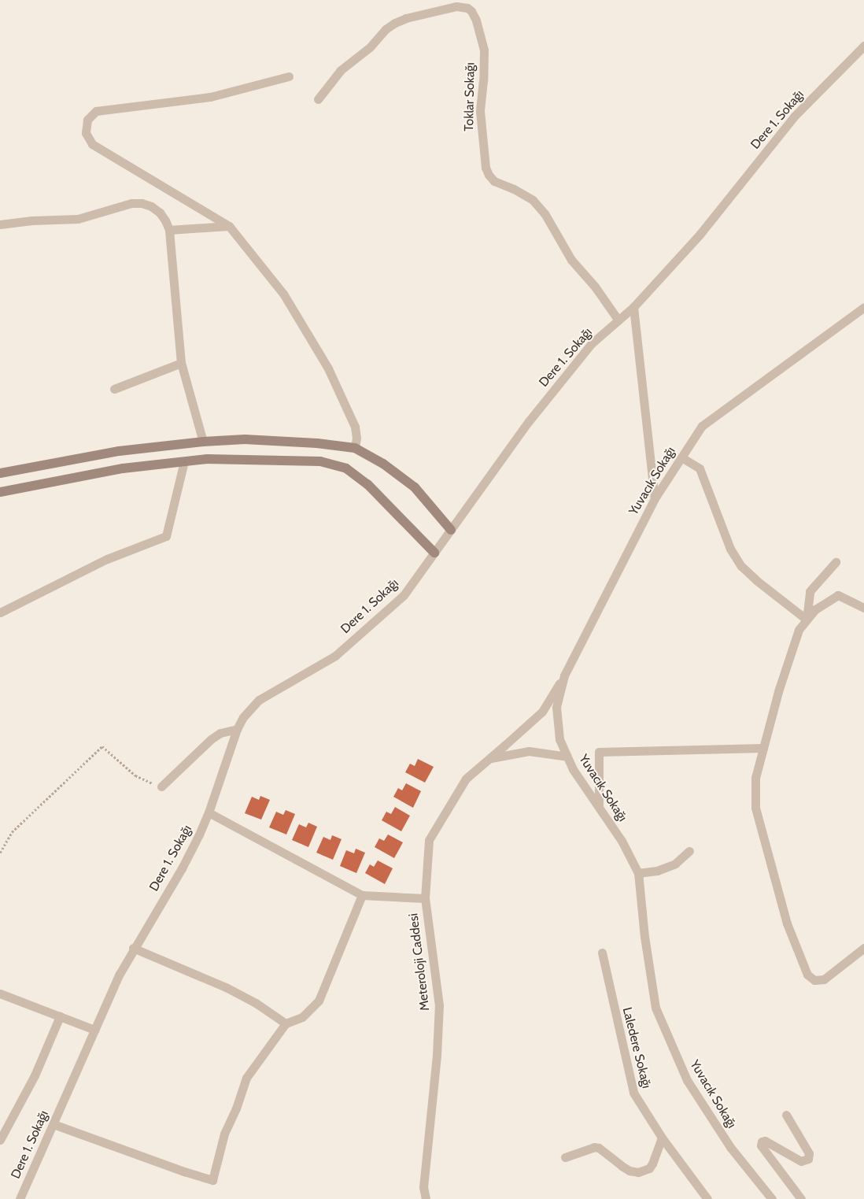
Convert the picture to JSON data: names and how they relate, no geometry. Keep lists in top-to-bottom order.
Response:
{
  "streets": {
    "street": [
      "Toklar Sokağı",
      "Dere 1. Sokağı",
      "Yuvacık Sokağı",
      "Meteroloji Caddesi",
      "Laledere Sokağı"
    ]
  },
  "crossings": [
    ["Toklar Sokağı", "Dere 1. Sokağı"],
    ["Yuvacık Sokağı", "Meteroloji Caddesi"]
  ]
}
